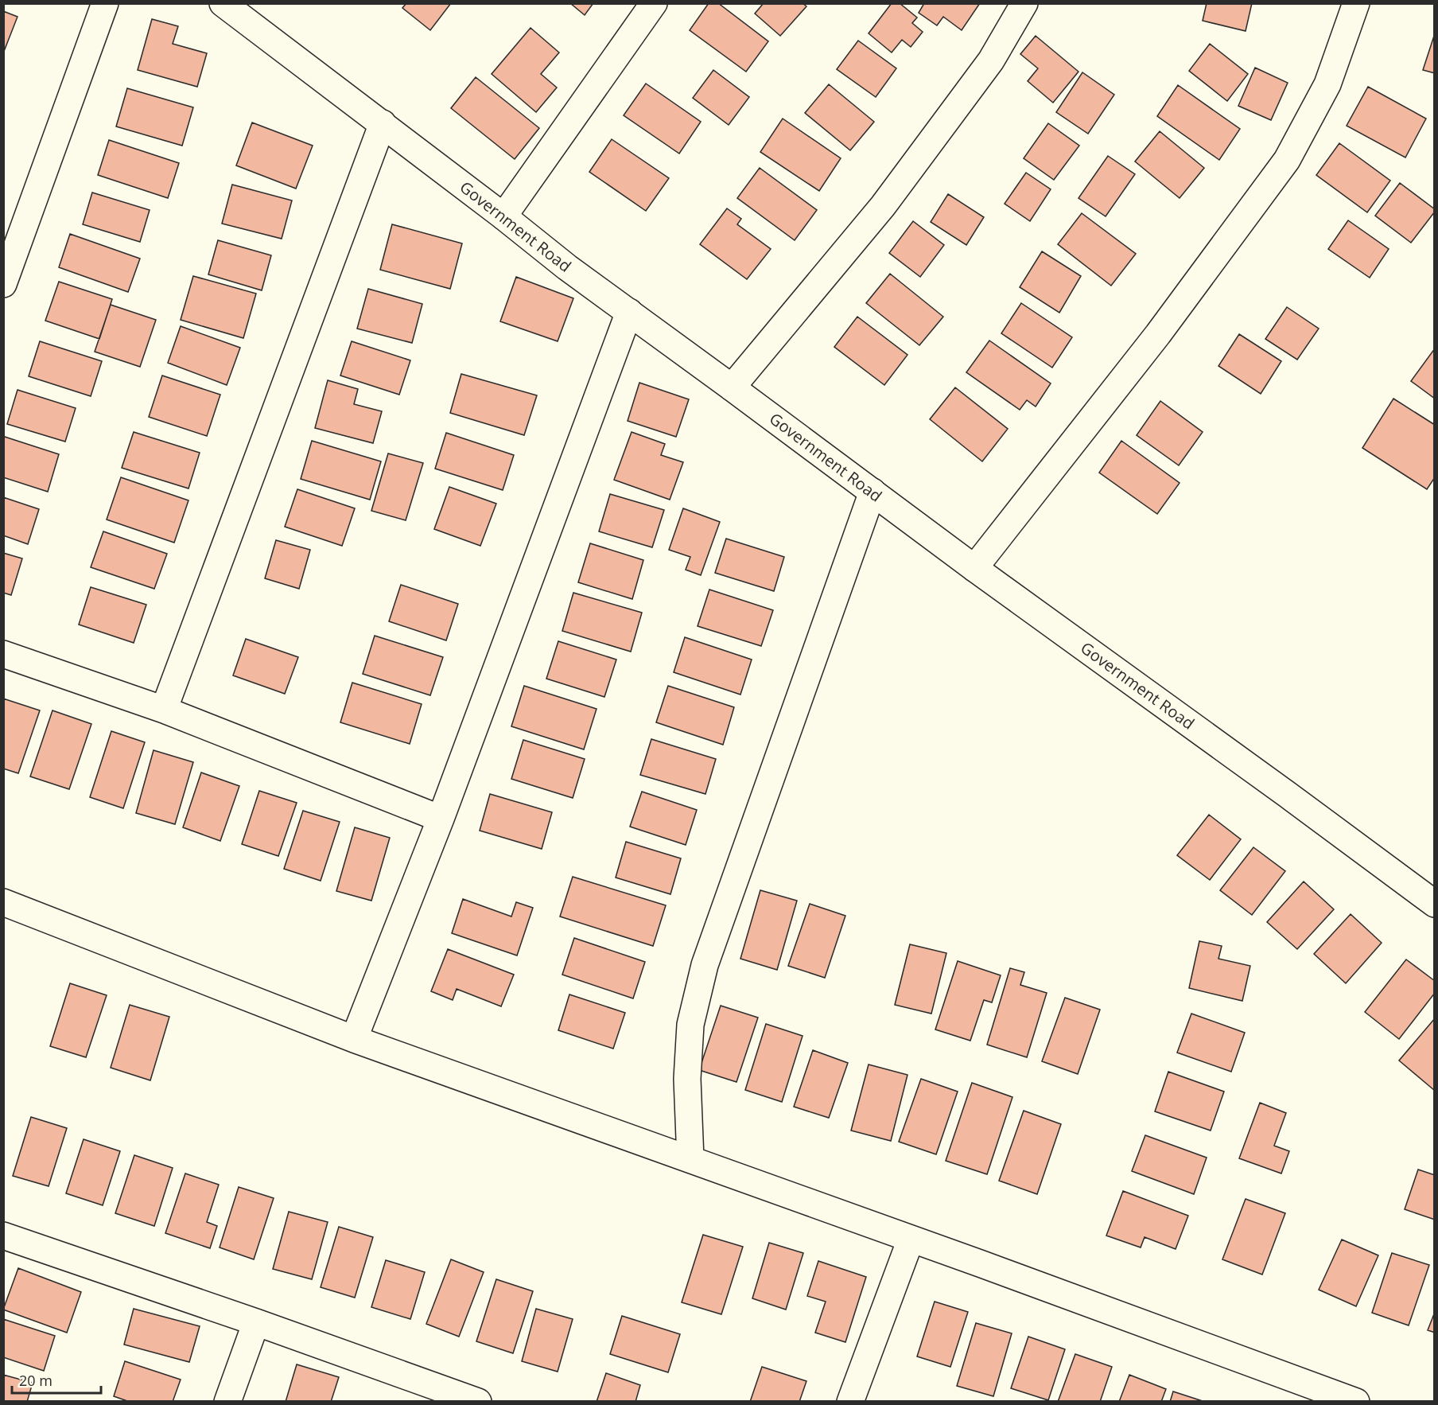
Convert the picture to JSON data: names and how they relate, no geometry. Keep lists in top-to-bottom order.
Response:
{
  "streets": {
    "street": ["Government Road"]
  },
  "scale_bar": "20 m"
}
